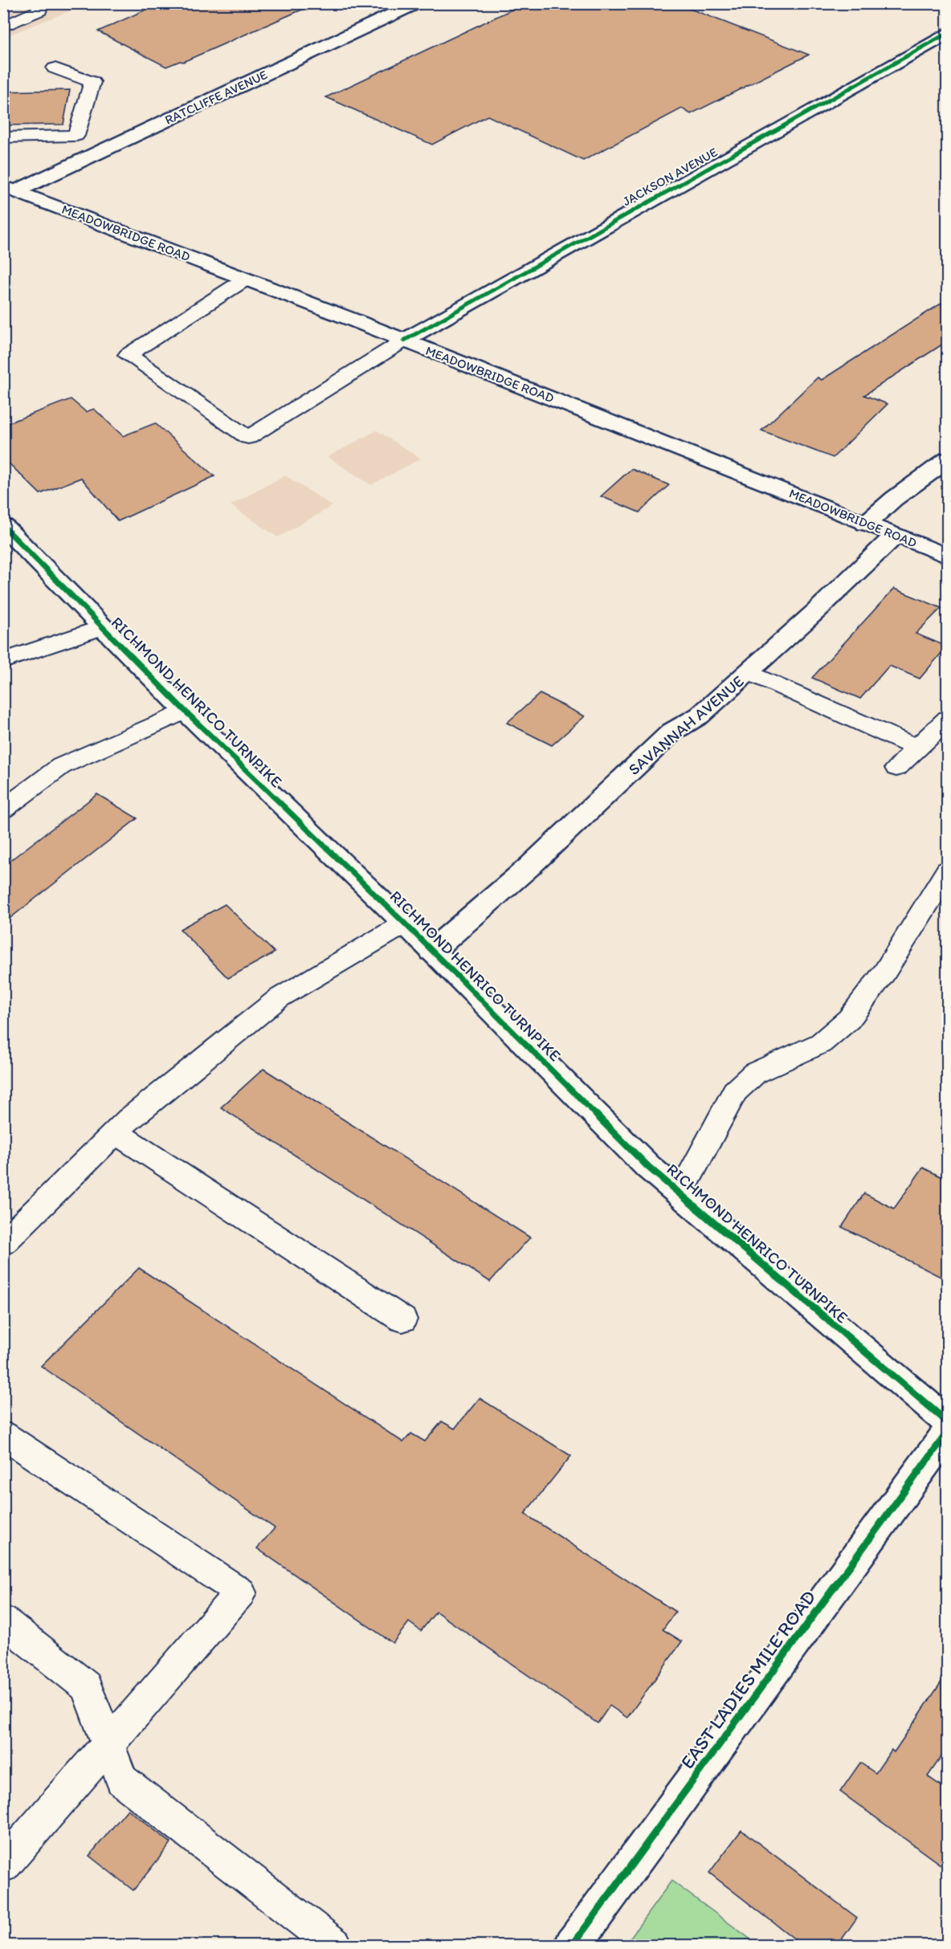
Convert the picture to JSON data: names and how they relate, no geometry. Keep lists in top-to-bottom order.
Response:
{
  "streets": {
    "street": [
      "RATCLIFFE AVENUE",
      "JACKSON AVENUE",
      "MEADOWBRIDGE ROAD",
      "RICHMOND HENRICO TURNPIKE",
      "SAVANNAH AVENUE",
      "EAST LADIES MILE ROAD"
    ]
  },
  "crossings": [
    ["RATCLIFFE AVENUE", "MEADOWBRIDGE ROAD"],
    ["JACKSON AVENUE", "MEADOWBRIDGE ROAD"],
    ["MEADOWBRIDGE ROAD", "SAVANNAH AVENUE"],
    ["RICHMOND HENRICO TURNPIKE", "SAVANNAH AVENUE"]
  ]
}
